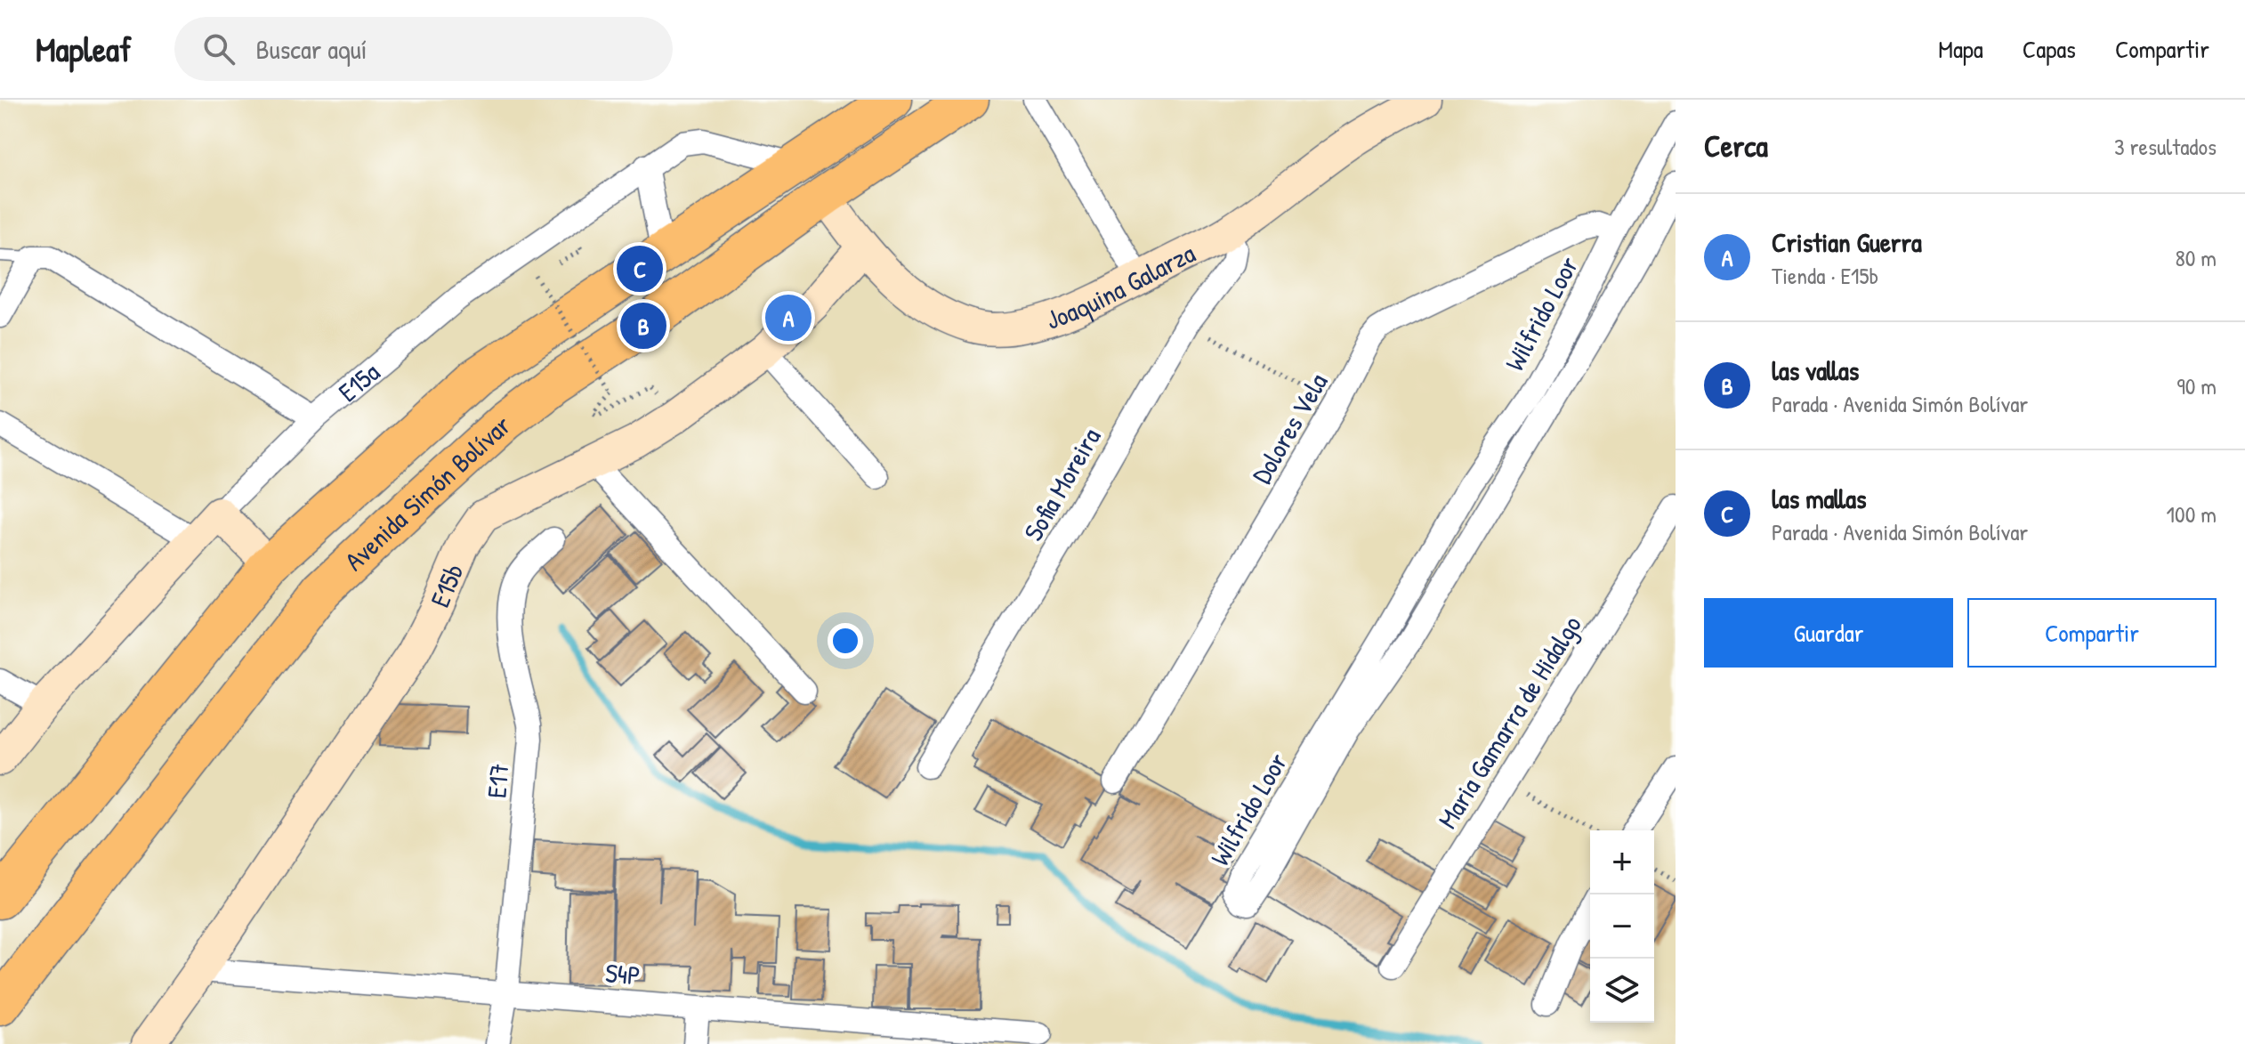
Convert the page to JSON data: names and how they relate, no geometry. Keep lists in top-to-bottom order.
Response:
{
  "streets": {
    "highway": ["Avenida Simón Bolívar"],
    "street": [
      "Joaquina Galarza",
      "Wilfrido Loor",
      "E15a",
      "Dolores Vela",
      "Sofia Moreira",
      "E15b",
      "Maria Gamarra de Hidalgo",
      "E17",
      "S4P"
    ]
  },
  "crossings": [
    ["Joaquina Galarza", "Sofia Moreira"],
    ["Joaquina Galarza", "Avenida Simón Bolívar"],
    ["Joaquina Galarza", "E15b"],
    ["Wilfrido Loor", "Dolores Vela"],
    ["E15a", "Avenida Simón Bolívar"],
    ["E15b", "S4P"],
    ["E17", "S4P"]
  ],
  "page": {
    "header": "Mapleaf",
    "search": "Buscar aquí",
    "nav": ["Mapa", "Capas", "Compartir"],
    "heading": ["Cerca", "3 resultados"],
    "list": [
      {
        "mark": "A",
        "name": "Cristian Guerra",
        "note": "Tienda · E15b",
        "value": "80 m"
      },
      {
        "mark": "B",
        "name": "las vallas",
        "note": "Parada · Avenida Simón Bolívar",
        "value": "90 m"
      },
      {
        "mark": "C",
        "name": "las mallas",
        "note": "Parada · Avenida Simón Bolívar",
        "value": "100 m"
      }
    ],
    "pins": ["C", "A", "B"],
    "buttons": ["Guardar", "Compartir"],
    "map_buttons": ["+", "−"]
  }
}
